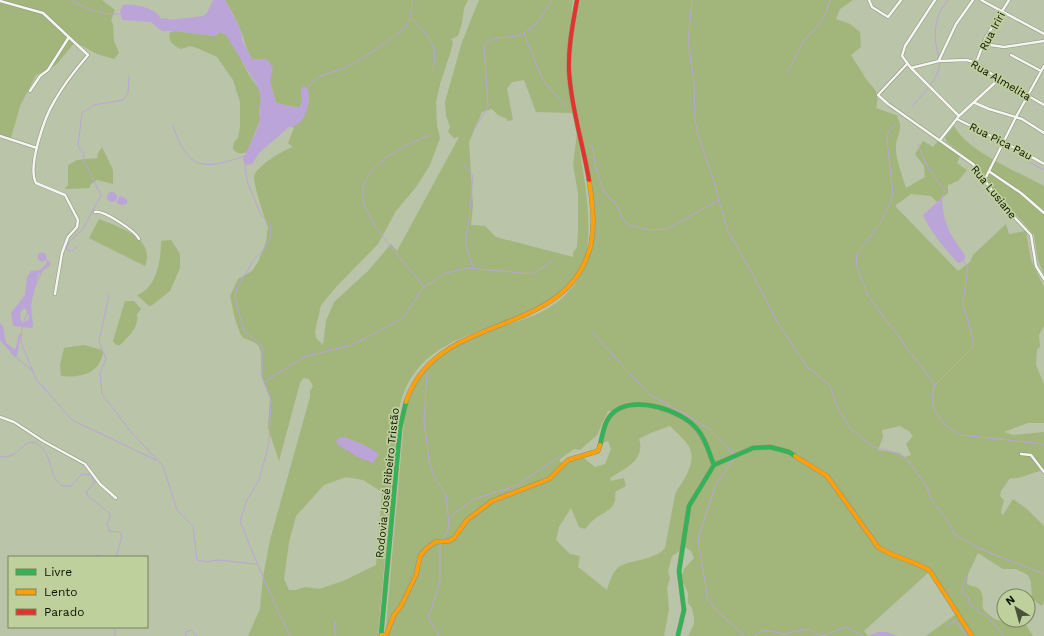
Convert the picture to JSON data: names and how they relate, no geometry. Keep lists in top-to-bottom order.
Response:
{
  "streets": {
    "street": [
      "Rua Iriri",
      "Rua Almelita",
      "Rua Pica Pau",
      "Rua Lusiane",
      "Rodovia José Ribeiro Tristão"
    ]
  },
  "crossings": [
    ["Rua Iriri", "Rua Almelita"],
    ["Rua Almelita", "Rua Pica Pau"],
    ["Rua Pica Pau", "Rua Lusiane"]
  ],
  "legend": ["Livre", "Lento", "Parado"],
  "north": "top left"
}
